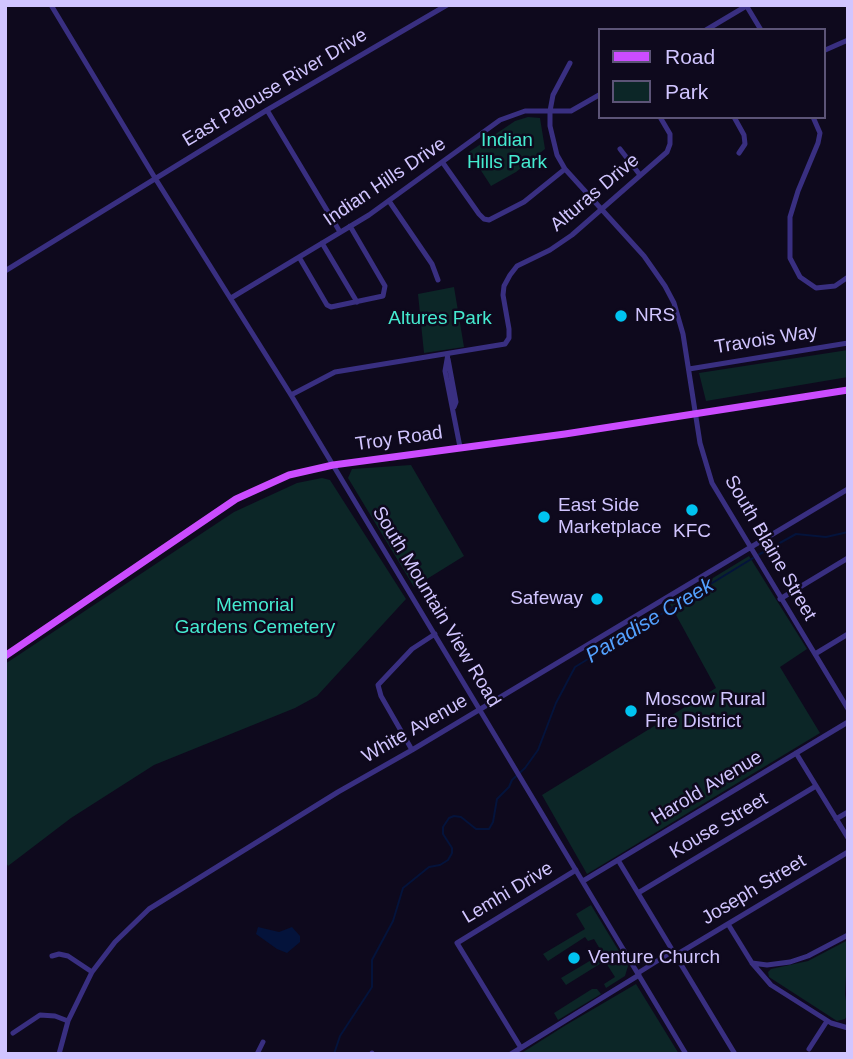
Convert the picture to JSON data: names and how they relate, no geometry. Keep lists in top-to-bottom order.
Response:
{
  "streets": {
    "main road": ["Troy Road"],
    "street": [
      "East Palouse River Drive",
      "Indian Hills Drive",
      "Alturas Drive",
      "Travois Way",
      "South Blaine Street",
      "South Mountain View Road",
      "White Avenue",
      "Harold Avenue",
      "Kouse Street",
      "Joseph Street",
      "Lemhi Drive"
    ]
  },
  "crossings": [
    ["East Palouse River Drive", "South Mountain View Road"],
    ["Indian Hills Drive", "South Blaine Street"],
    ["Indian Hills Drive", "South Mountain View Road"],
    ["Alturas Drive", "South Blaine Street"],
    ["Alturas Drive", "South Mountain View Road"],
    ["Travois Way", "South Blaine Street"],
    ["Troy Road", "South Blaine Street"],
    ["Troy Road", "South Mountain View Road"],
    ["South Blaine Street", "White Avenue"],
    ["South Mountain View Road", "White Avenue"],
    ["South Mountain View Road", "Harold Avenue"],
    ["South Mountain View Road", "Joseph Street"],
    ["South Mountain View Road", "Lemhi Drive"],
    ["Joseph Street", "Lemhi Drive"]
  ],
  "water": ["Paradise Creek"],
  "parks": ["Indian Hills Park", "Altures Park", "Memorial Gardens Cemetery"],
  "places": [
    "NRS",
    "KFC",
    "East Side Marketplace",
    "Safeway",
    "Moscow Rural Fire District",
    "Venture Church"
  ],
  "legend": ["Road", "Park"]
}
